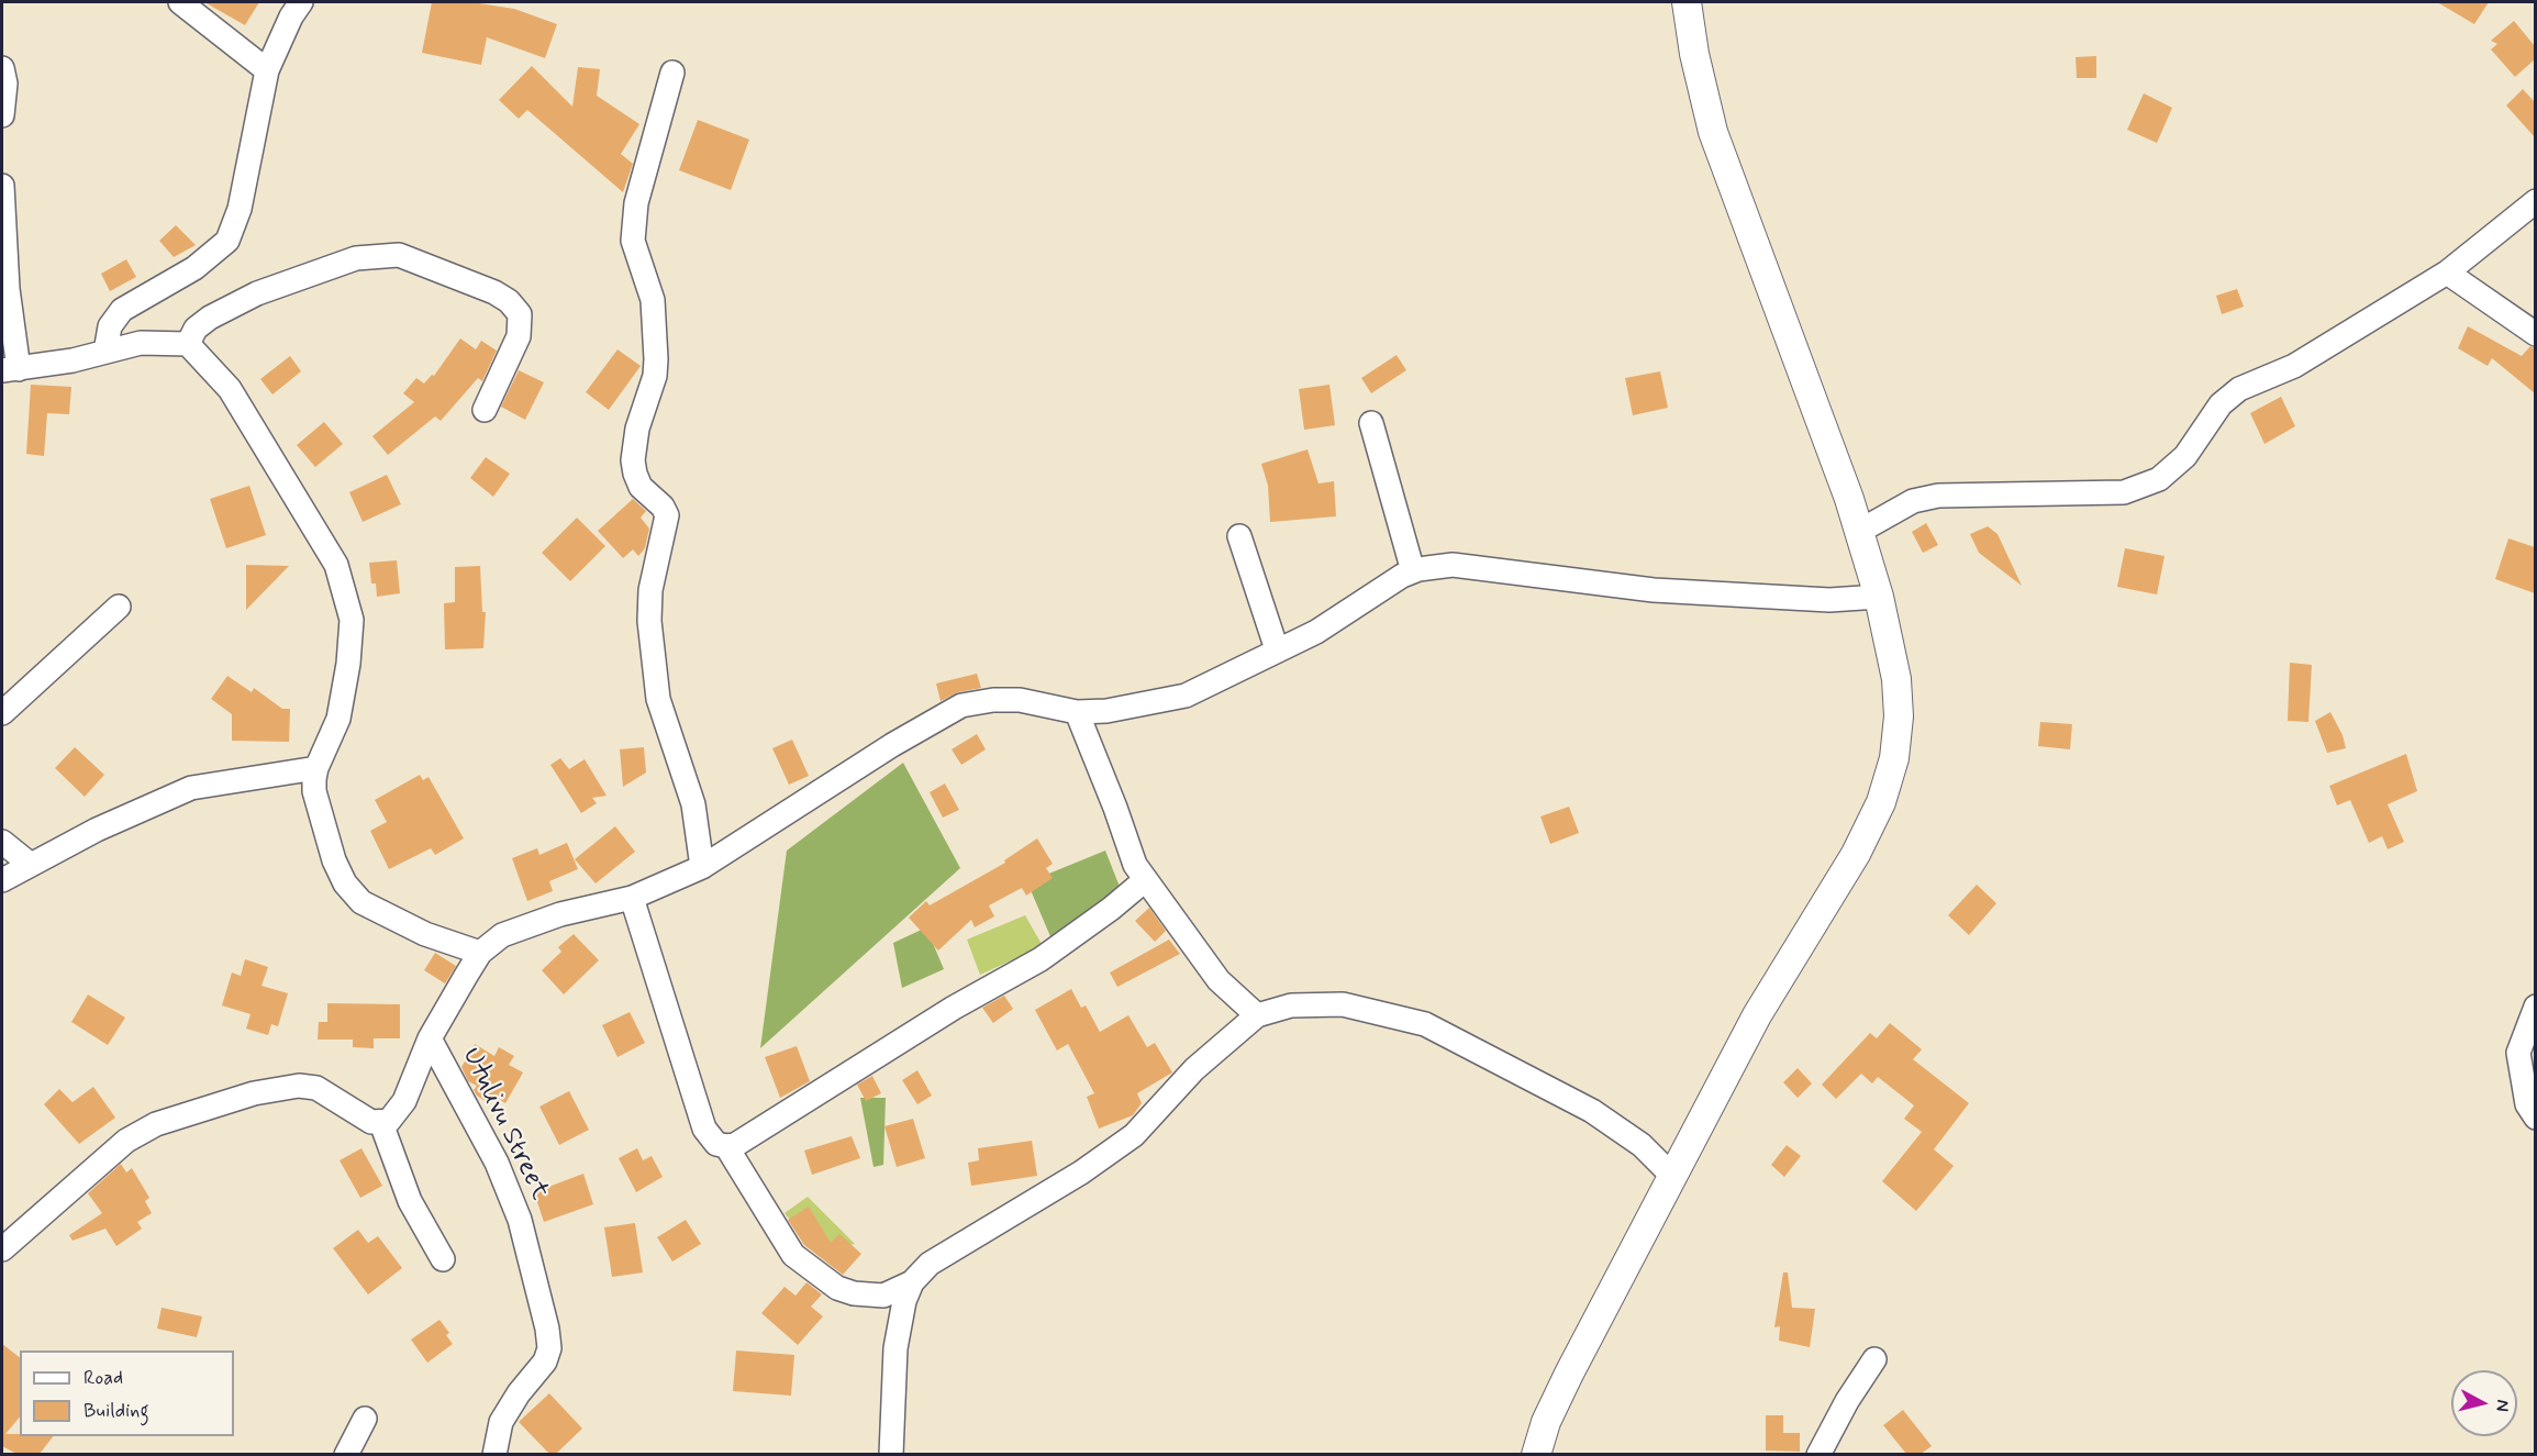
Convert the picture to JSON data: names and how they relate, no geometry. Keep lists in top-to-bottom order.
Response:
{
  "streets": {
    "street": ["Utulivu Street"]
  },
  "legend": ["Road", "Building"],
  "north": "right"
}
